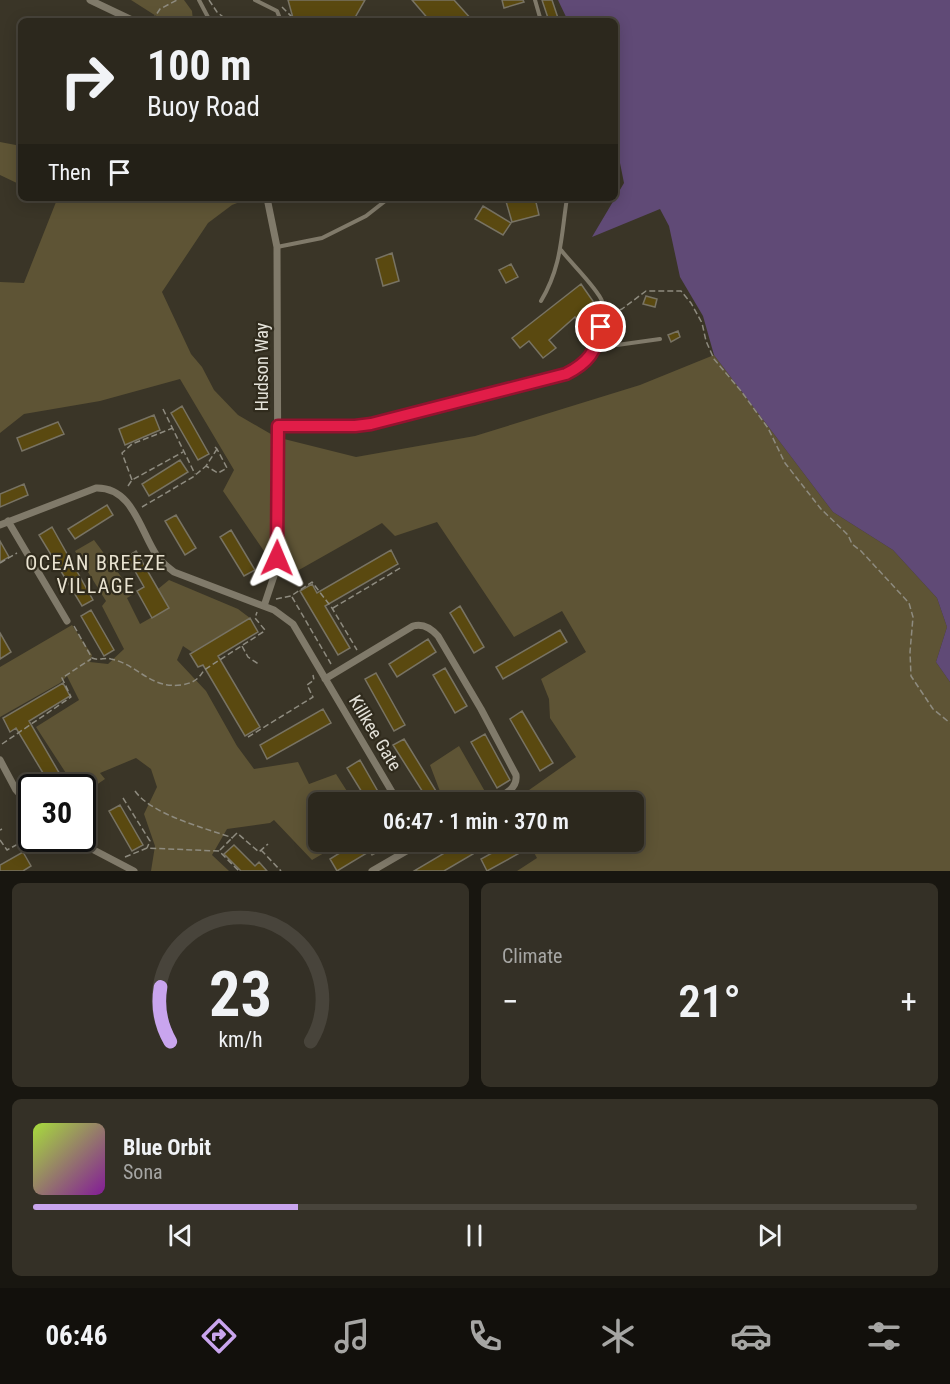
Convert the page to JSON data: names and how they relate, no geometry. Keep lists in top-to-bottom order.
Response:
{
  "streets": {
    "street": ["Hudson Way", "Killkee Gate"]
  },
  "crossings": [
    ["Hudson Way", "Killkee Gate"]
  ],
  "districts": ["OCEAN BREEZE VILLAGE"],
  "page": {
    "turn": ["100 m", "Buoy Road"],
    "then": "Then",
    "limit": "30",
    "trip": "06:47 · 1 min · 370 m",
    "tile": "Climate",
    "heat": ["−", "21°", "+"],
    "song": ["Blue Orbit", "Sona"],
    "tabs": "06:46",
    "gauge": ["23", "km/h"]
  }
}
